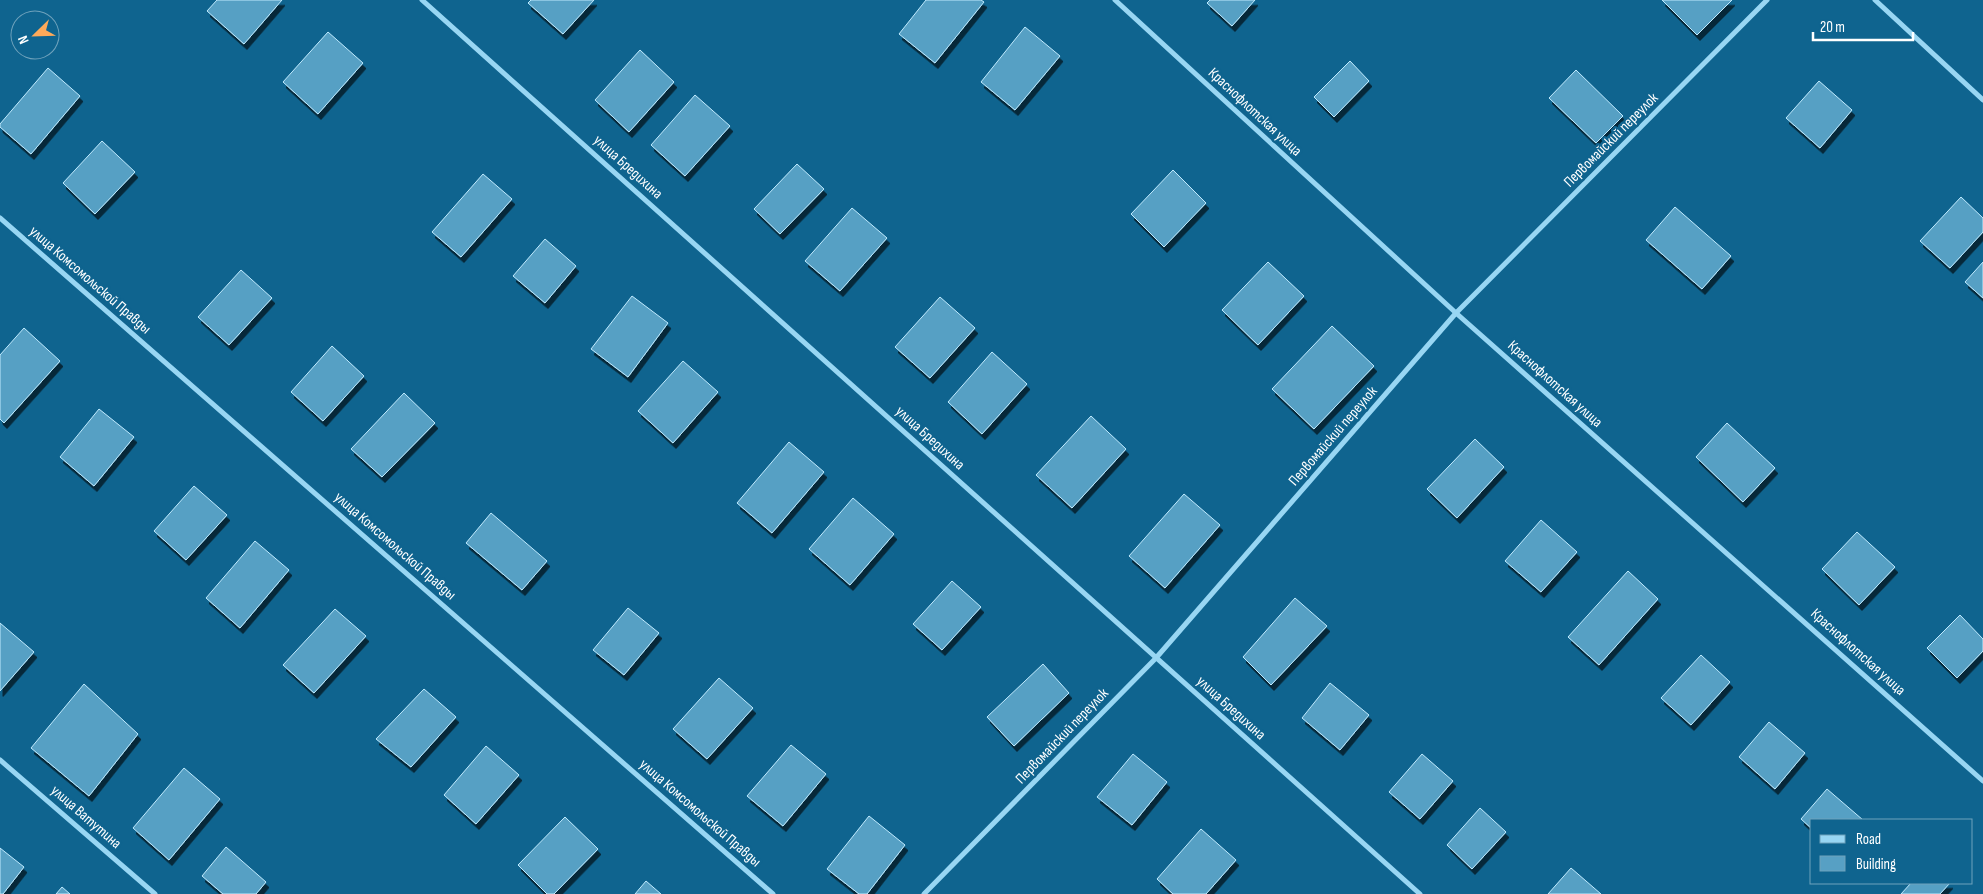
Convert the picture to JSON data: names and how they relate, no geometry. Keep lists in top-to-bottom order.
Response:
{
  "streets": {
    "street": [
      "Краснофлотская улица",
      "Первомайский переулок",
      "улица Бредихина",
      "улица Комсомольской Правды",
      "улица Ватутина"
    ]
  },
  "crossings": [
    ["Краснофлотская улица", "Первомайский переулок"],
    ["Первомайский переулок", "улица Бредихина"]
  ],
  "legend": ["Road", "Building"],
  "scale_bar": "20 m",
  "north": "bottom left"
}
